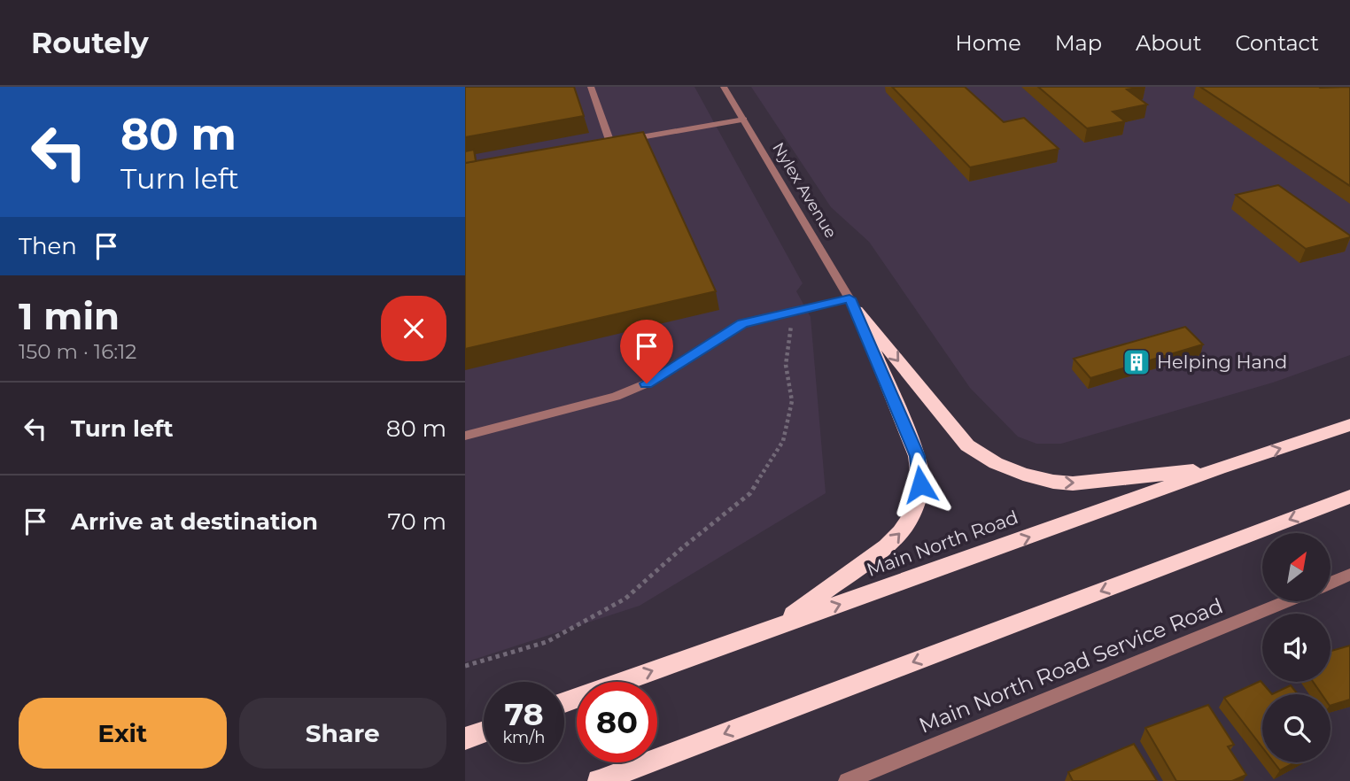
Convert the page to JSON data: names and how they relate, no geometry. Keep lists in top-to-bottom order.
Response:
{
  "streets": {
    "highway": ["Main North Road"],
    "street": ["Nylex Avenue", "Main North Road Service Road"]
  },
  "places": {
    "building": ["Helping Hand"]
  },
  "north": "top right",
  "page": {
    "header": "Routely",
    "nav": [
      "Home",
      "Map",
      "About",
      "Contact"
    ],
    "turn": ["80 m", "Turn left"],
    "then": "Then",
    "heading": ["1 min", "150 m · 16:12"],
    "list": [
      {
        "name": "Turn left",
        "value": "80 m"
      },
      {
        "name": "Arrive at destination",
        "value": "70 m"
      }
    ],
    "speed": "78 km/h",
    "limit": "80",
    "buttons": ["Exit", "Share"]
  }
}
